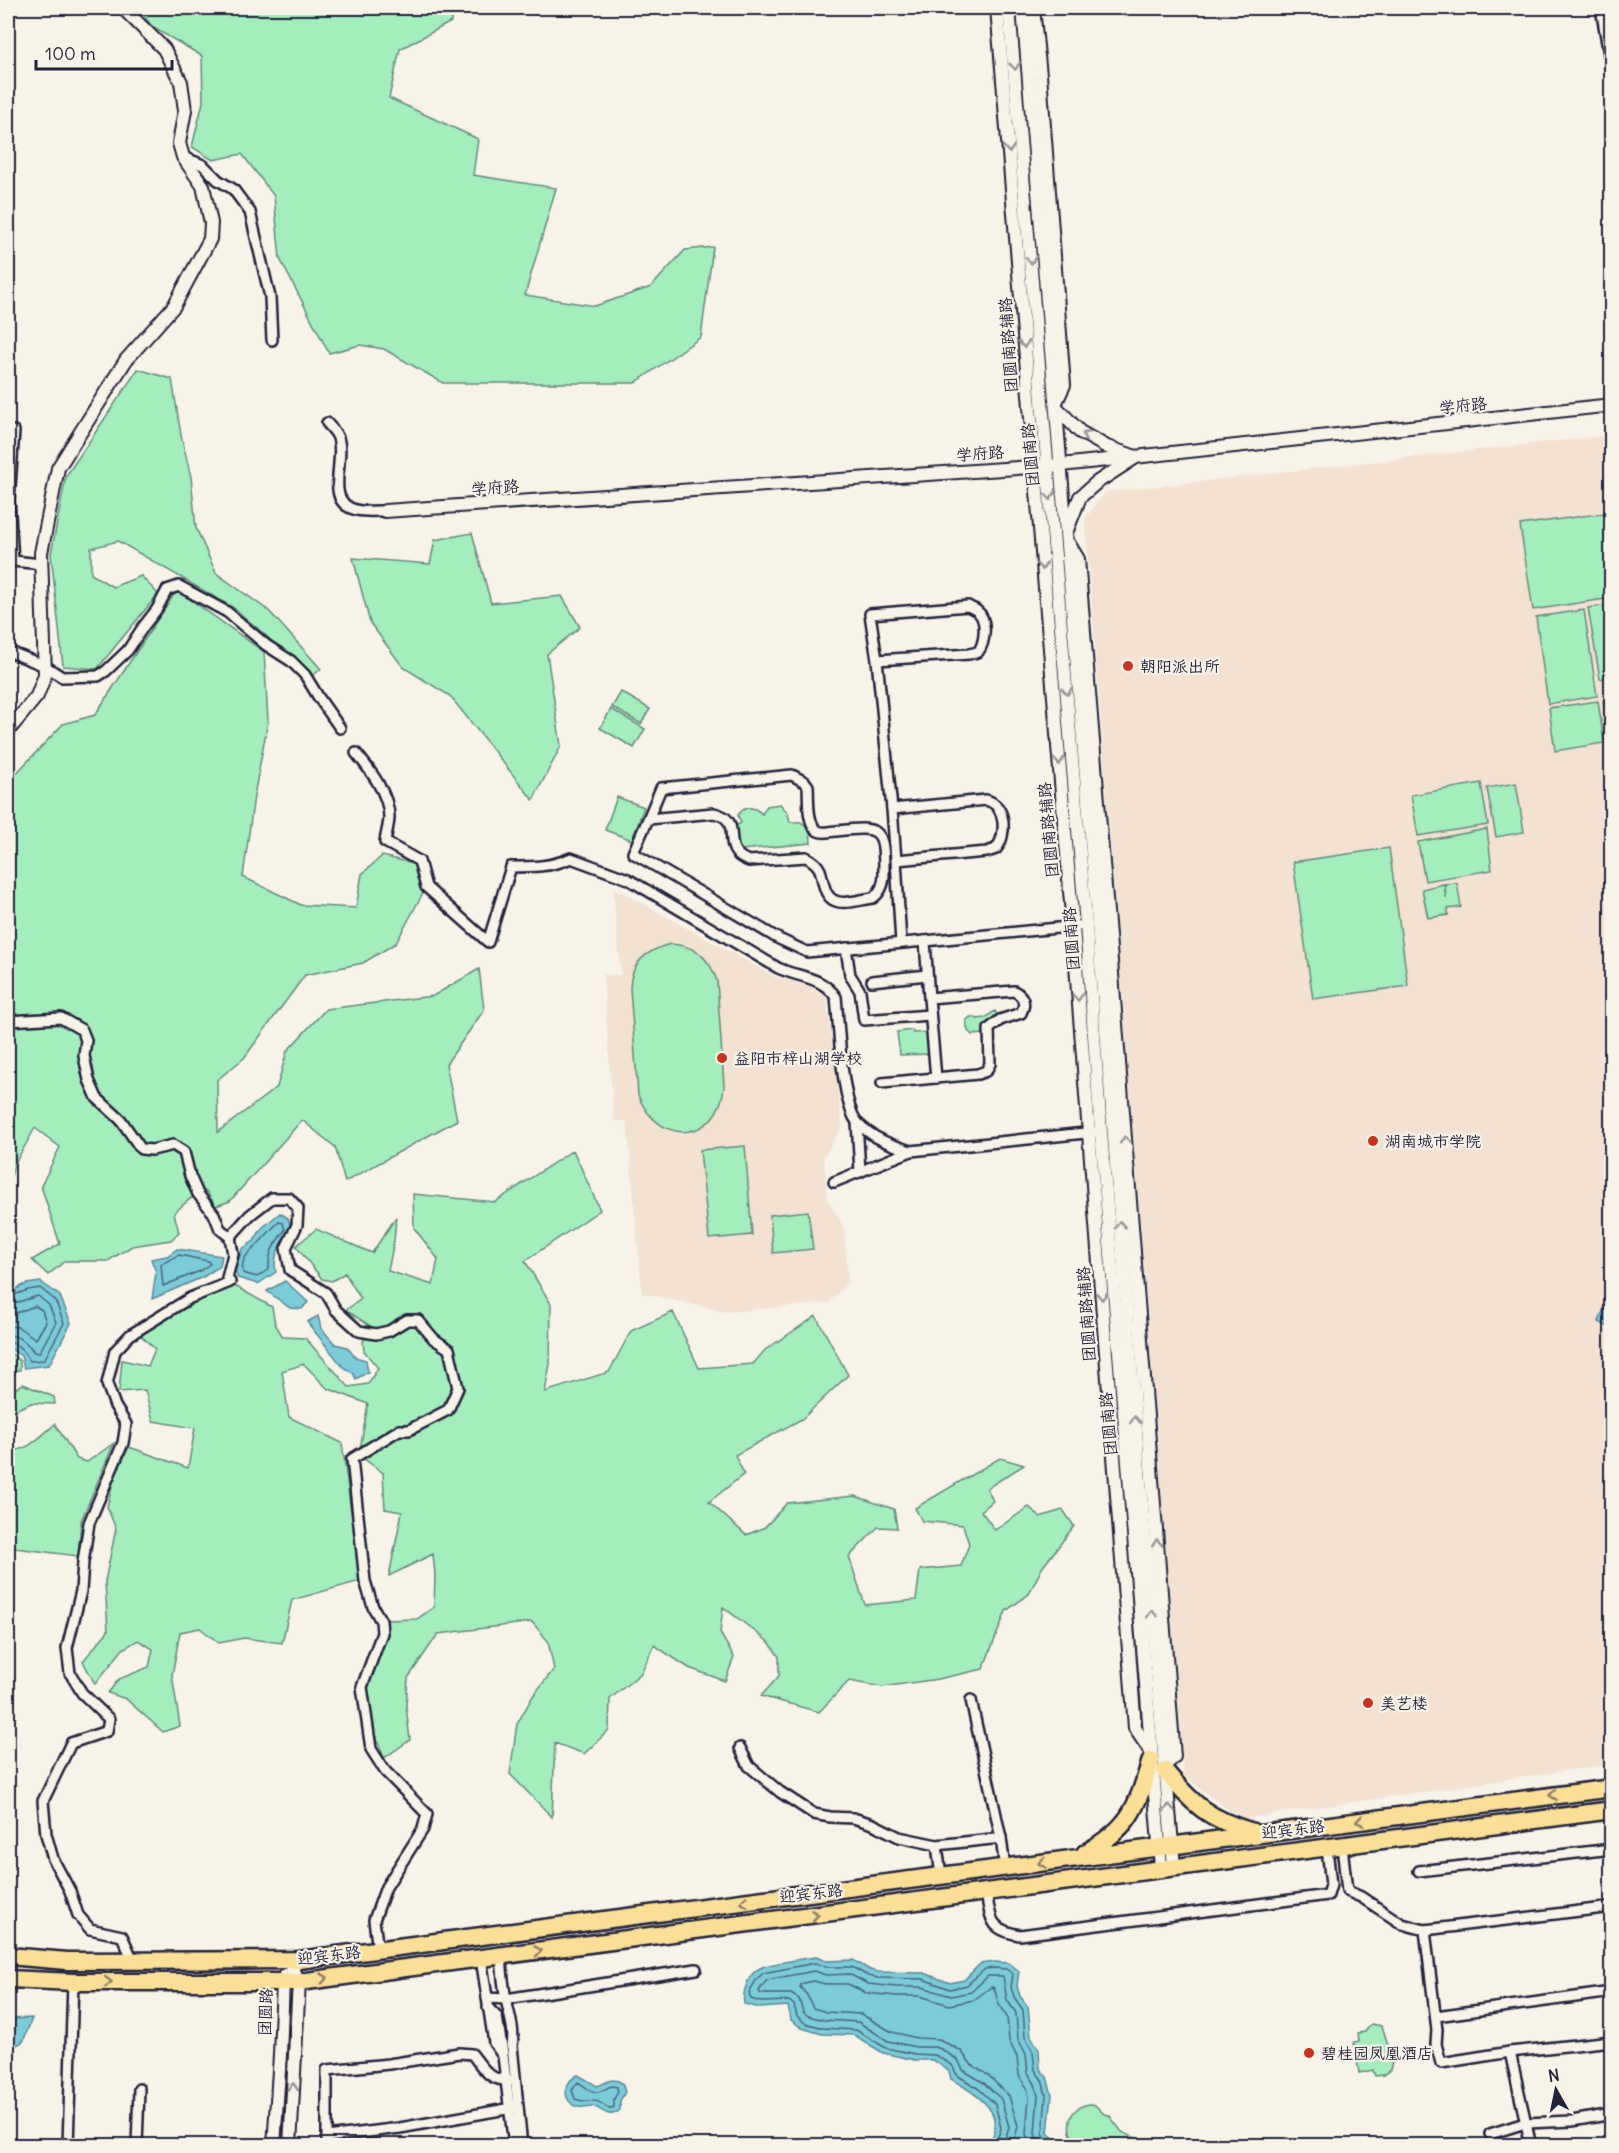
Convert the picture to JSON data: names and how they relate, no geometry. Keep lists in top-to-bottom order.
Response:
{
  "streets": {
    "highway": ["迎宾东路"],
    "street": [
      "团圆南路辅路",
      "学府路",
      "团圆南路",
      "团圆路"
    ]
  },
  "crossings": [
    ["团圆南路辅路", "学府路"],
    ["团圆南路辅路", "团圆南路"],
    ["学府路", "团圆南路"],
    ["团圆南路", "迎宾东路"],
    ["迎宾东路", "团圆路"]
  ],
  "places": [
    "朝阳派出所",
    "益阳市梓山湖学校",
    "湖南城市学院",
    "美艺楼",
    "碧桂园凤凰酒店"
  ],
  "scale_bar": "100 m",
  "north": "top"
}
